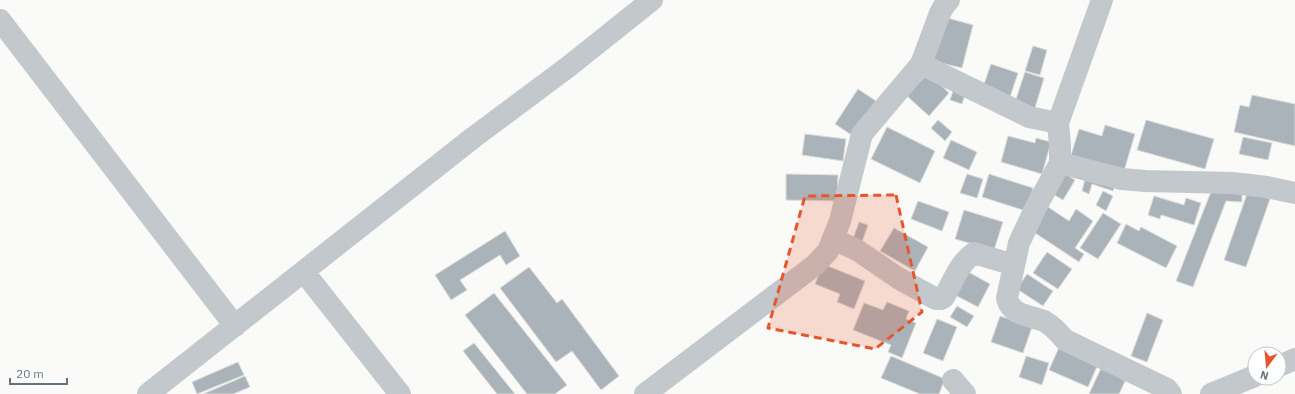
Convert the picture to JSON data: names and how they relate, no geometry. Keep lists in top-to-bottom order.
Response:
{
  "scale_bar": "20 m",
  "north": "bottom"
}
